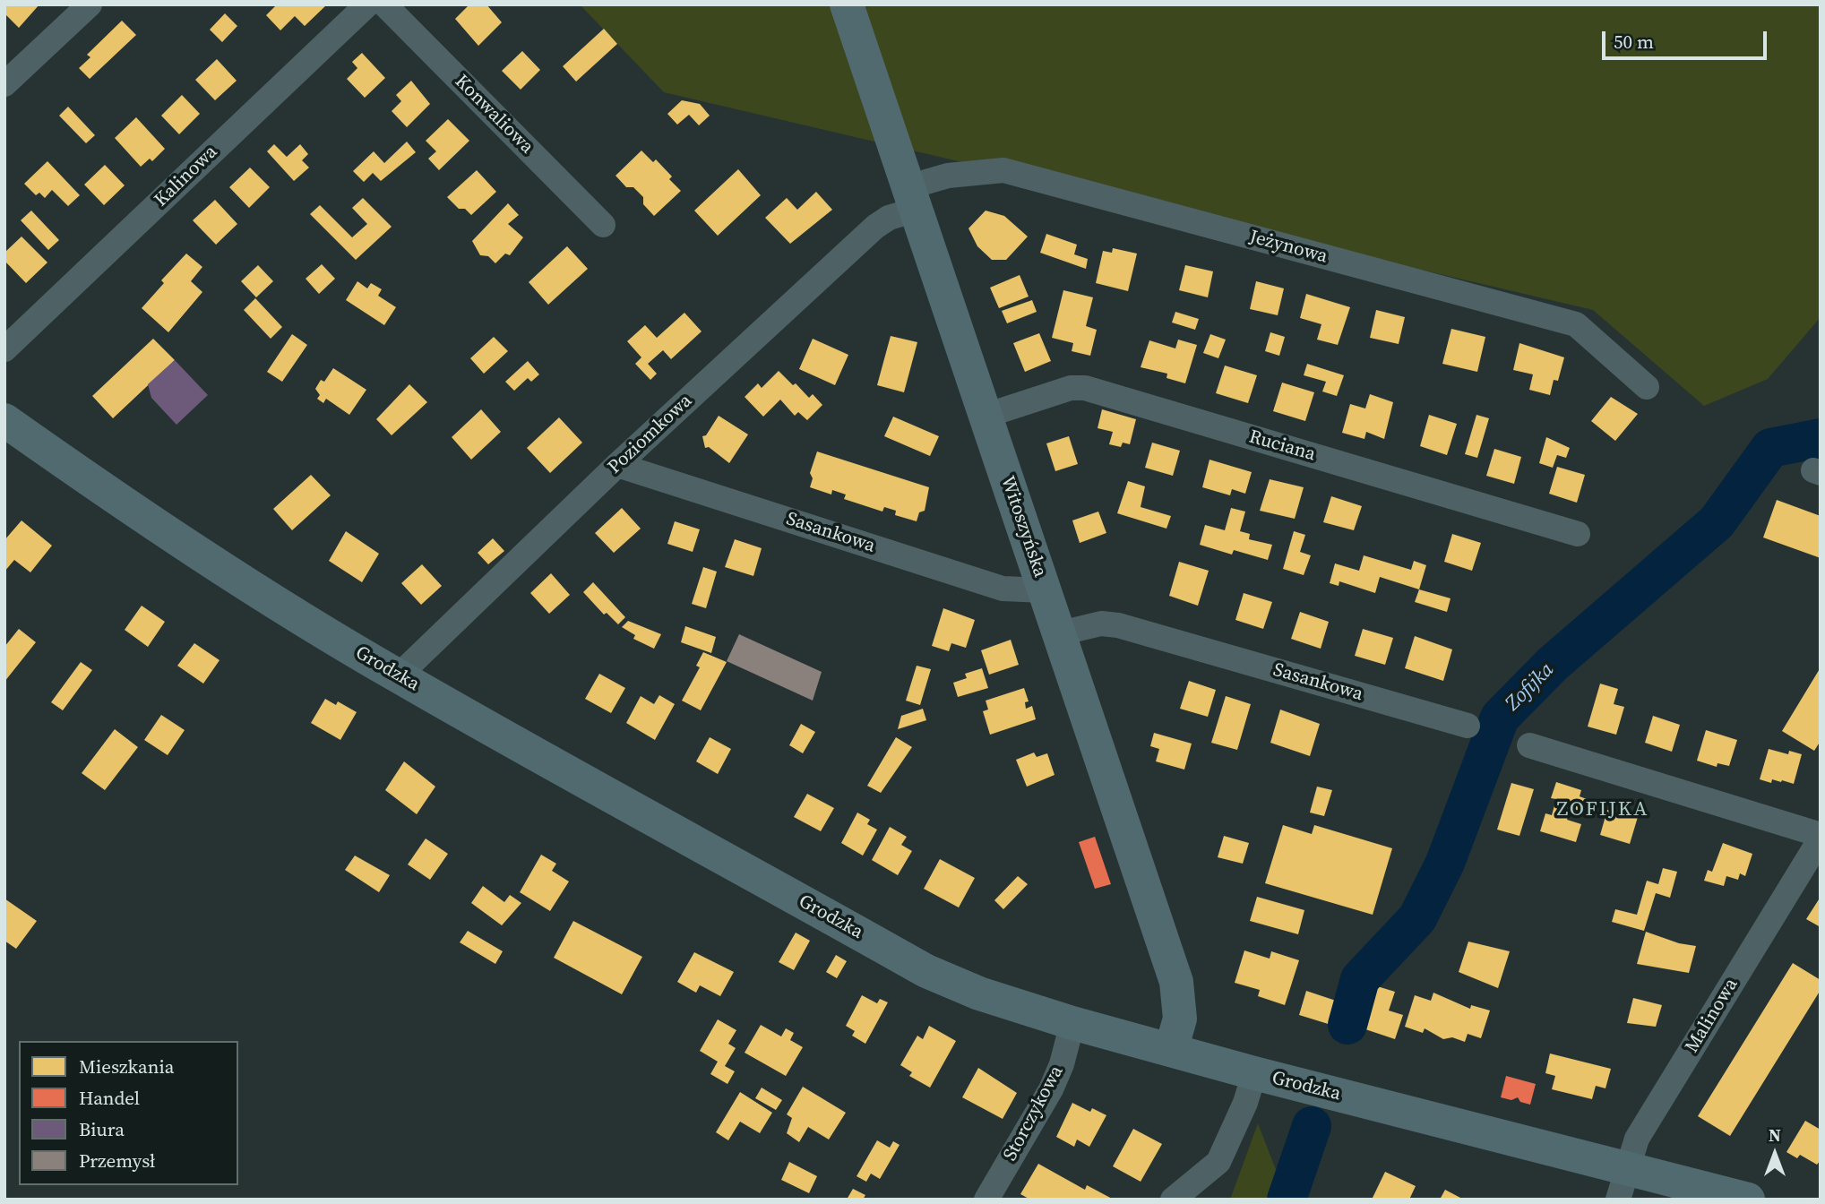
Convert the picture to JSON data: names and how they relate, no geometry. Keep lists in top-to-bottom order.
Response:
{
  "streets": {
    "street": [
      "Konwaliowa",
      "Kalinowa",
      "Jeżynowa",
      "Poziomkowa",
      "Ruciana",
      "Witoszyńska",
      "Sasankowa",
      "Grodzka",
      "Malinowa",
      "Storczykowa"
    ]
  },
  "crossings": [
    ["Jeżynowa", "Poziomkowa"],
    ["Jeżynowa", "Witoszyńska"],
    ["Poziomkowa", "Witoszyńska"],
    ["Poziomkowa", "Sasankowa"],
    ["Poziomkowa", "Grodzka"],
    ["Ruciana", "Witoszyńska"],
    ["Witoszyńska", "Sasankowa"],
    ["Witoszyńska", "Grodzka"],
    ["Grodzka", "Malinowa"],
    ["Grodzka", "Storczykowa"]
  ],
  "districts": ["ZOFIJKA"],
  "water": ["Zofijka"],
  "legend": [
    "Mieszkania",
    "Handel",
    "Biura",
    "Przemysł"
  ],
  "scale_bar": "50 m",
  "north": "top"
}
